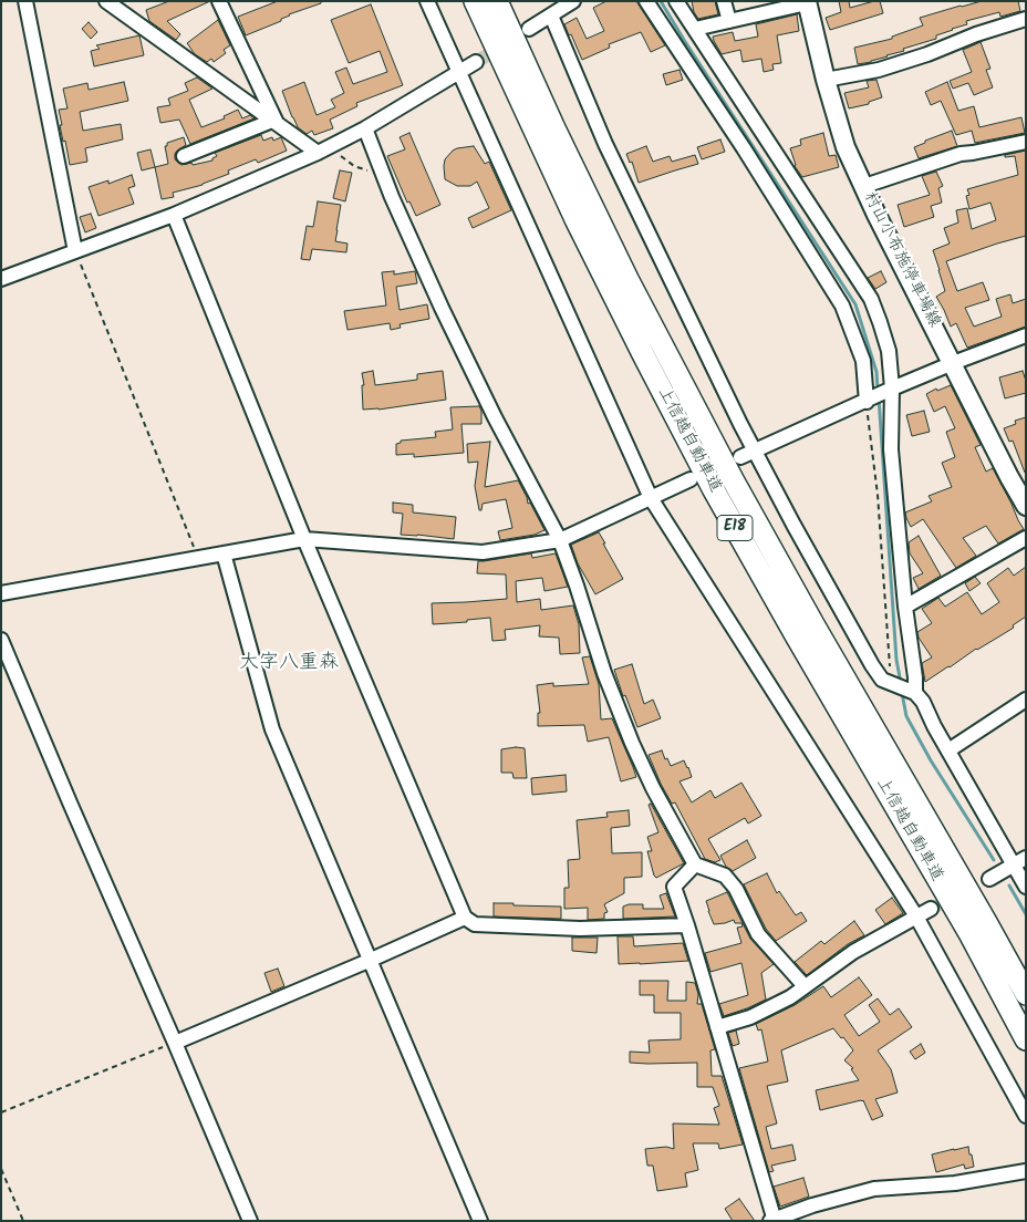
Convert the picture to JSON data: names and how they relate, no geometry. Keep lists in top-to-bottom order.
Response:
{
  "streets": {
    "highway": ["上信越自動車道", "E18"],
    "main road": ["村山小布施停車場線"]
  },
  "districts": ["大字八重森"]
}
